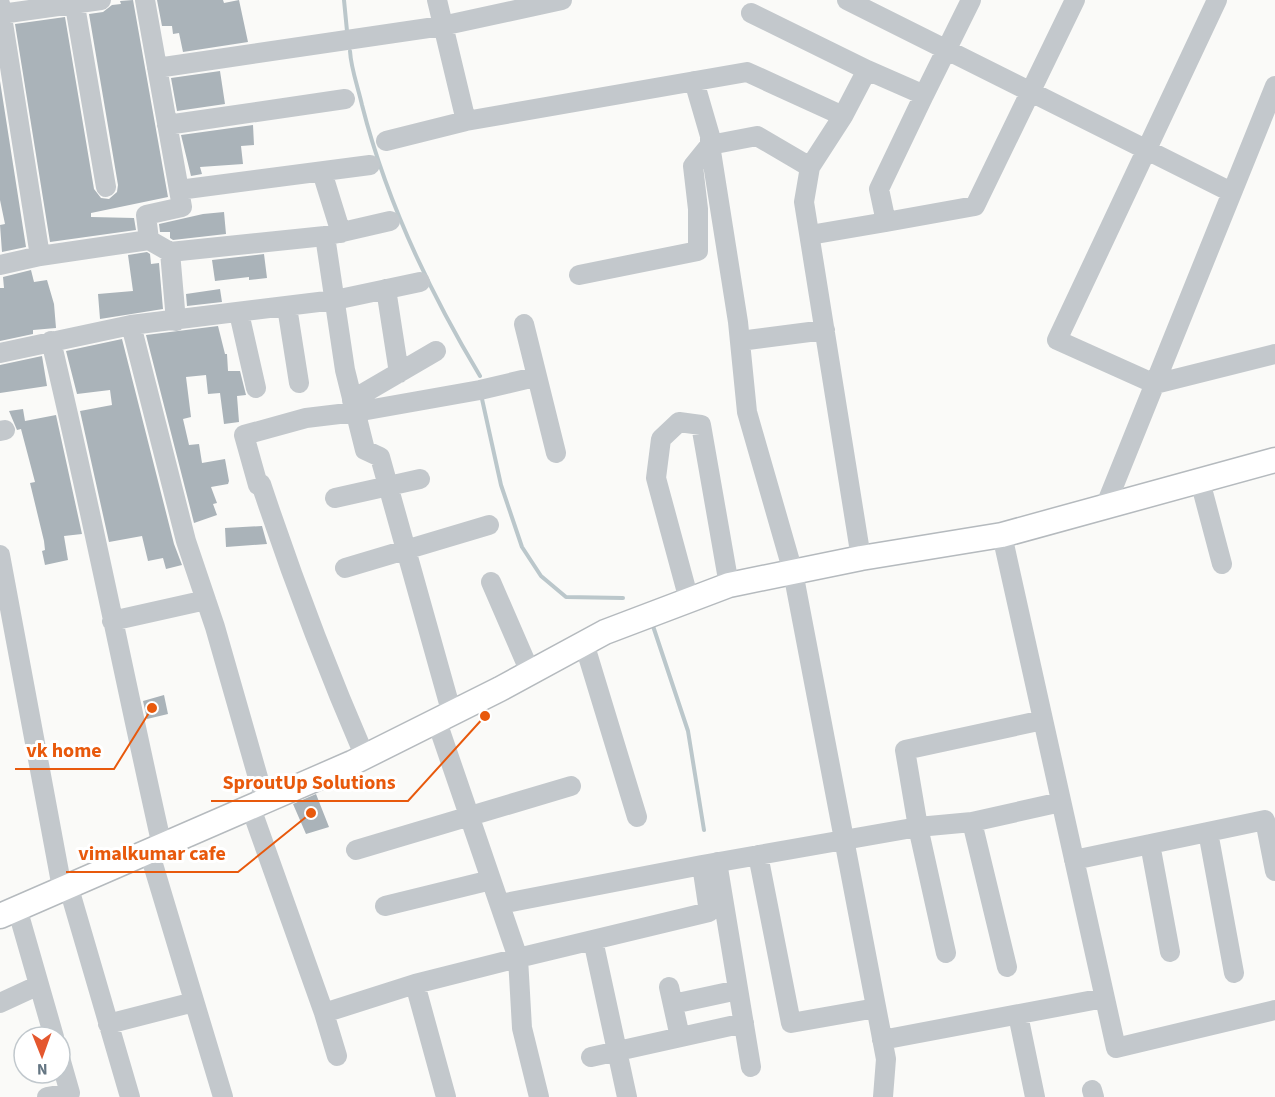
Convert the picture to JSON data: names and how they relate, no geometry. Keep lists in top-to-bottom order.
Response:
{
  "places": ["vk home", "SproutUp Solutions", "vimalkumar cafe"],
  "north": "bottom"
}
